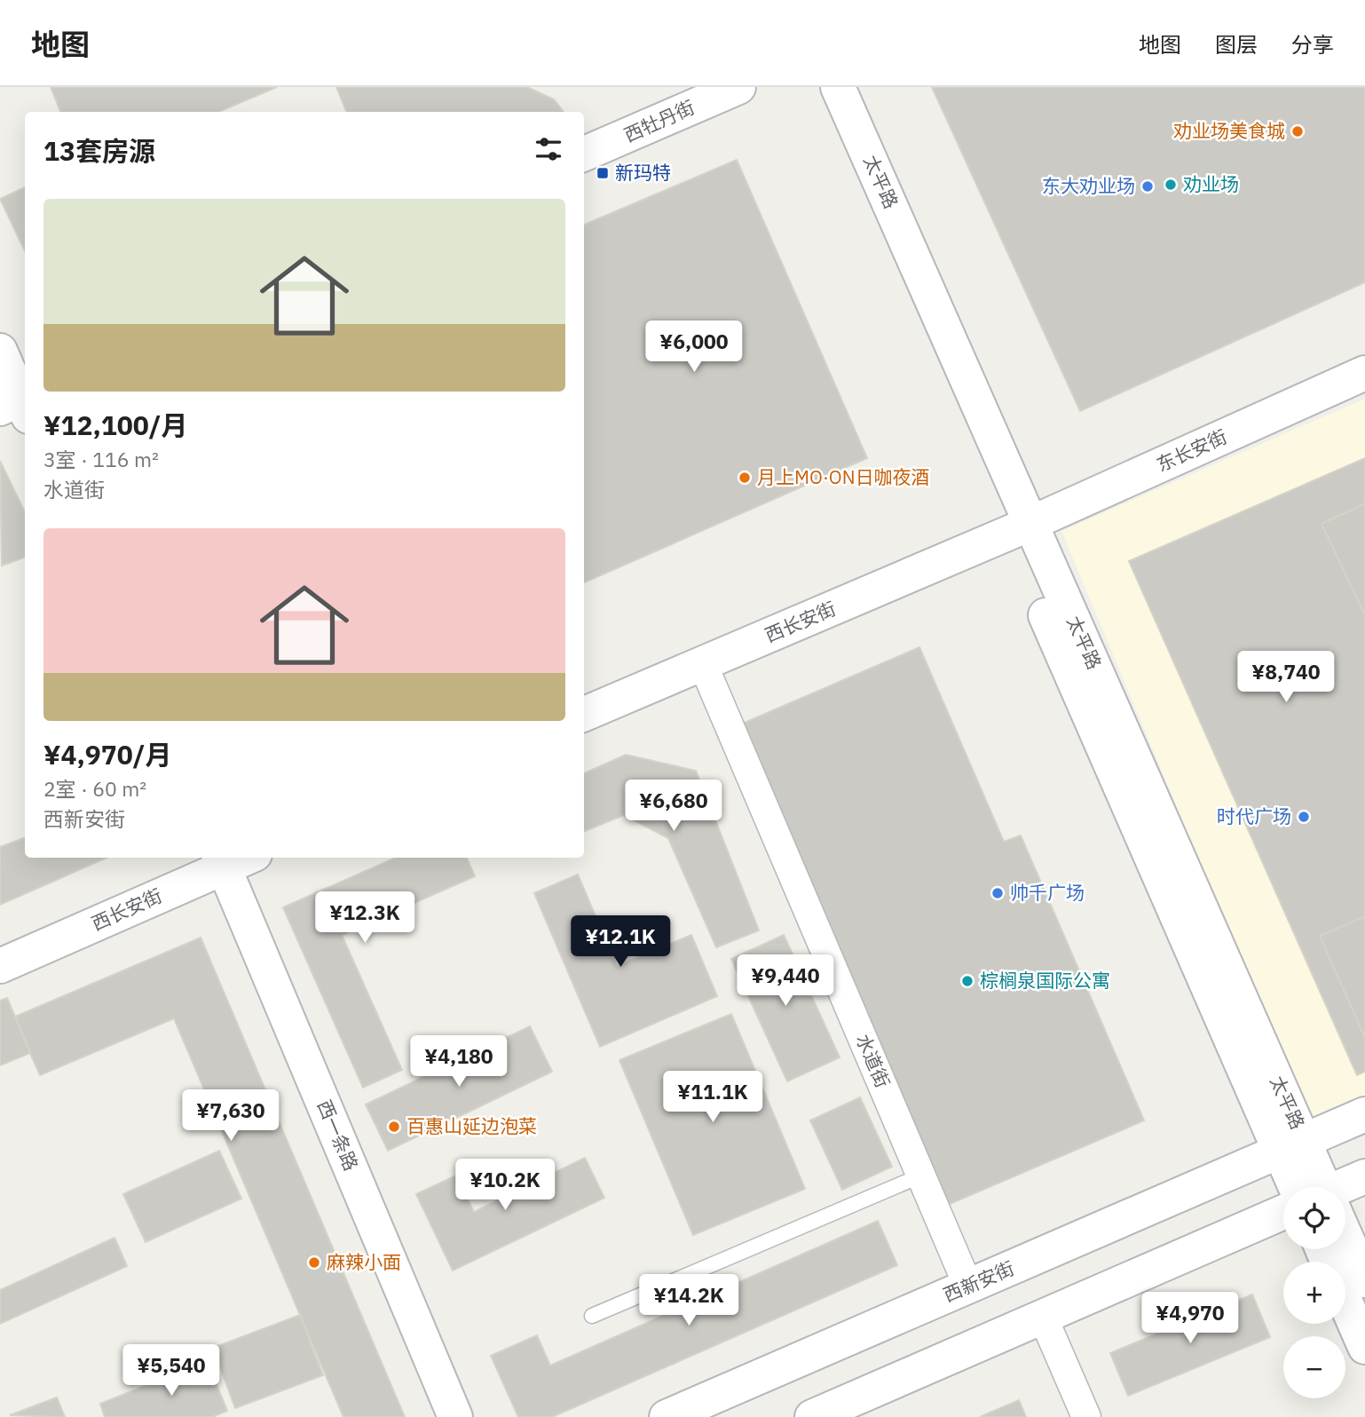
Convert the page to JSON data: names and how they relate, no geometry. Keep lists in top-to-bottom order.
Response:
{
  "streets": {
    "main road": [
      "西牡丹街",
      "太平路",
      "东长安街",
      "西长安街",
      "西一条路",
      "西新安街"
    ],
    "street": ["水道街"]
  },
  "crossings": [
    ["太平路", "东长安街"],
    ["太平路", "西长安街"],
    ["太平路", "西新安街"],
    ["东长安街", "西长安街"],
    ["西长安街", "水道街"],
    ["西长安街", "西一条路"],
    ["水道街", "西新安街"]
  ],
  "places": {
    "other": [
      "劝业场美食城",
      "劝业场",
      "东大劝业场",
      "月上MO·ON日咖夜酒",
      "时代广场",
      "帅千广场",
      "棕榈泉国际公寓",
      "百惠山延边泡菜",
      "麻辣小面"
    ],
    "transit": ["新玛特"]
  },
  "page": {
    "header": "地图",
    "nav": ["地图", "图层", "分享"],
    "heading": "13套房源",
    "list": [
      {
        "name": "¥12,100/月",
        "note": "3室 · 116 m² · 水道街"
      },
      {
        "name": "¥4,970/月",
        "note": "2室 · 60 m² · 西新安街"
      }
    ],
    "price": [
      "¥6,000",
      "¥8,740",
      "¥6,680",
      "¥12.3K",
      "¥12.1K",
      "¥9,440",
      "¥4,180",
      "¥11.1K",
      "¥7,630",
      "¥10.2K",
      "¥14.2K",
      "¥4,970",
      "¥5,540"
    ],
    "map_buttons": ["+", "−"]
  }
}
